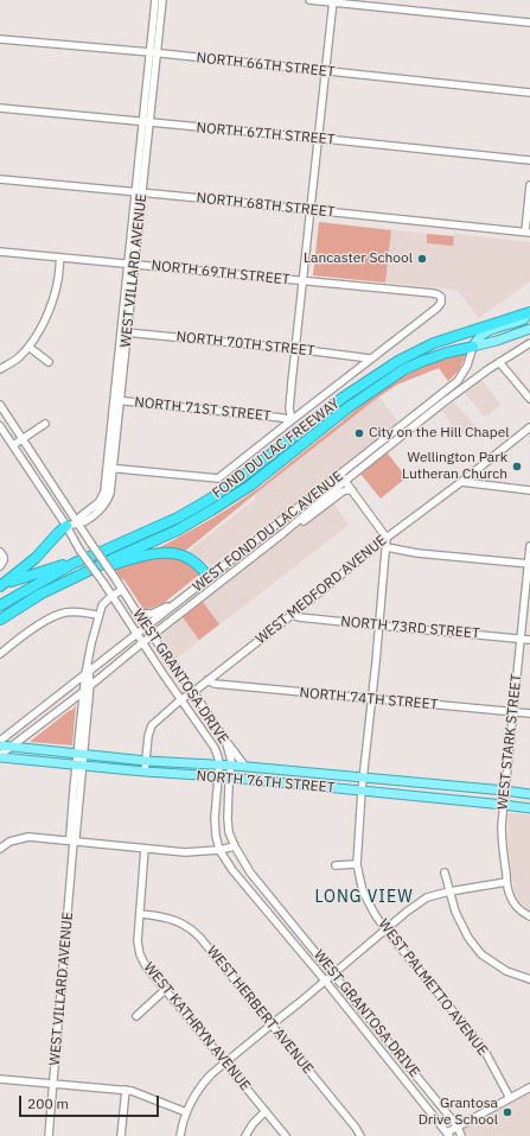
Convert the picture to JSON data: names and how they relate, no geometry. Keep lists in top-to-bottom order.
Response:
{
  "streets": {
    "highway": ["FOND DU LAC FREEWAY"],
    "main road": ["NORTH 76TH STREET"],
    "street": [
      "NORTH 66TH STREET",
      "NORTH 67TH STREET",
      "NORTH 68TH STREET",
      "WEST VILLARD AVENUE",
      "NORTH 69TH STREET",
      "NORTH 70TH STREET",
      "NORTH 71ST STREET",
      "WEST FOND DU LAC AVENUE",
      "WEST MEDFORD AVENUE",
      "NORTH 73RD STREET",
      "WEST GRANTOSA DRIVE",
      "NORTH 74TH STREET",
      "WEST STARK STREET",
      "WEST PALMETTO AVENUE",
      "WEST HERBERT AVENUE",
      "WEST KATHRYN AVENUE"
    ]
  },
  "crossings": [
    ["NORTH 66TH STREET", "WEST VILLARD AVENUE"],
    ["NORTH 67TH STREET", "WEST VILLARD AVENUE"],
    ["NORTH 68TH STREET", "WEST VILLARD AVENUE"],
    ["WEST VILLARD AVENUE", "NORTH 69TH STREET"],
    ["WEST VILLARD AVENUE", "NORTH 70TH STREET"],
    ["WEST VILLARD AVENUE", "NORTH 71ST STREET"],
    ["WEST VILLARD AVENUE", "WEST FOND DU LAC AVENUE"],
    ["WEST VILLARD AVENUE", "WEST GRANTOSA DRIVE"],
    ["WEST VILLARD AVENUE", "NORTH 76TH STREET"],
    ["NORTH 69TH STREET", "NORTH 70TH STREET"],
    ["FOND DU LAC FREEWAY", "WEST FOND DU LAC AVENUE"],
    ["WEST FOND DU LAC AVENUE", "WEST GRANTOSA DRIVE"],
    ["WEST FOND DU LAC AVENUE", "NORTH 76TH STREET"],
    ["WEST MEDFORD AVENUE", "NORTH 73RD STREET"],
    ["WEST MEDFORD AVENUE", "WEST GRANTOSA DRIVE"],
    ["WEST MEDFORD AVENUE", "NORTH 74TH STREET"],
    ["WEST MEDFORD AVENUE", "NORTH 76TH STREET"],
    ["WEST MEDFORD AVENUE", "WEST PALMETTO AVENUE"],
    ["NORTH 73RD STREET", "WEST STARK STREET"],
    ["NORTH 73RD STREET", "WEST PALMETTO AVENUE"],
    ["WEST GRANTOSA DRIVE", "NORTH 76TH STREET"],
    ["NORTH 74TH STREET", "WEST STARK STREET"],
    ["NORTH 74TH STREET", "WEST PALMETTO AVENUE"],
    ["WEST STARK STREET", "NORTH 76TH STREET"],
    ["NORTH 76TH STREET", "WEST PALMETTO AVENUE"],
    ["WEST HERBERT AVENUE", "WEST KATHRYN AVENUE"]
  ],
  "districts": ["LONG VIEW"],
  "places": [
    "Lancaster School",
    "City on the Hill Chapel",
    "Wellington Park Lutheran Church",
    "Grantosa Drive School"
  ],
  "scale_bar": "200 m"
}
